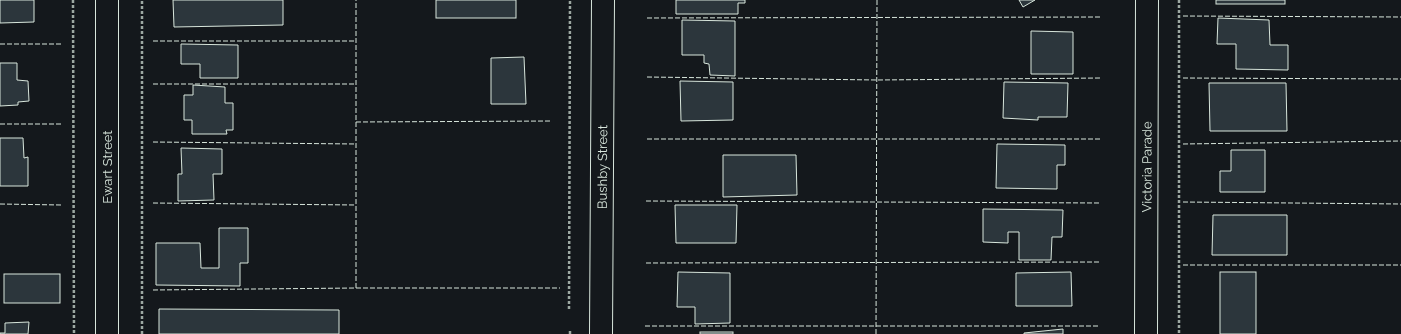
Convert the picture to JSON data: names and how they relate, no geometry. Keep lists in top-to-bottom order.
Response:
{
  "streets": {
    "street": ["Ewart Street", "Bushby Street", "Victoria Parade"]
  }
}
